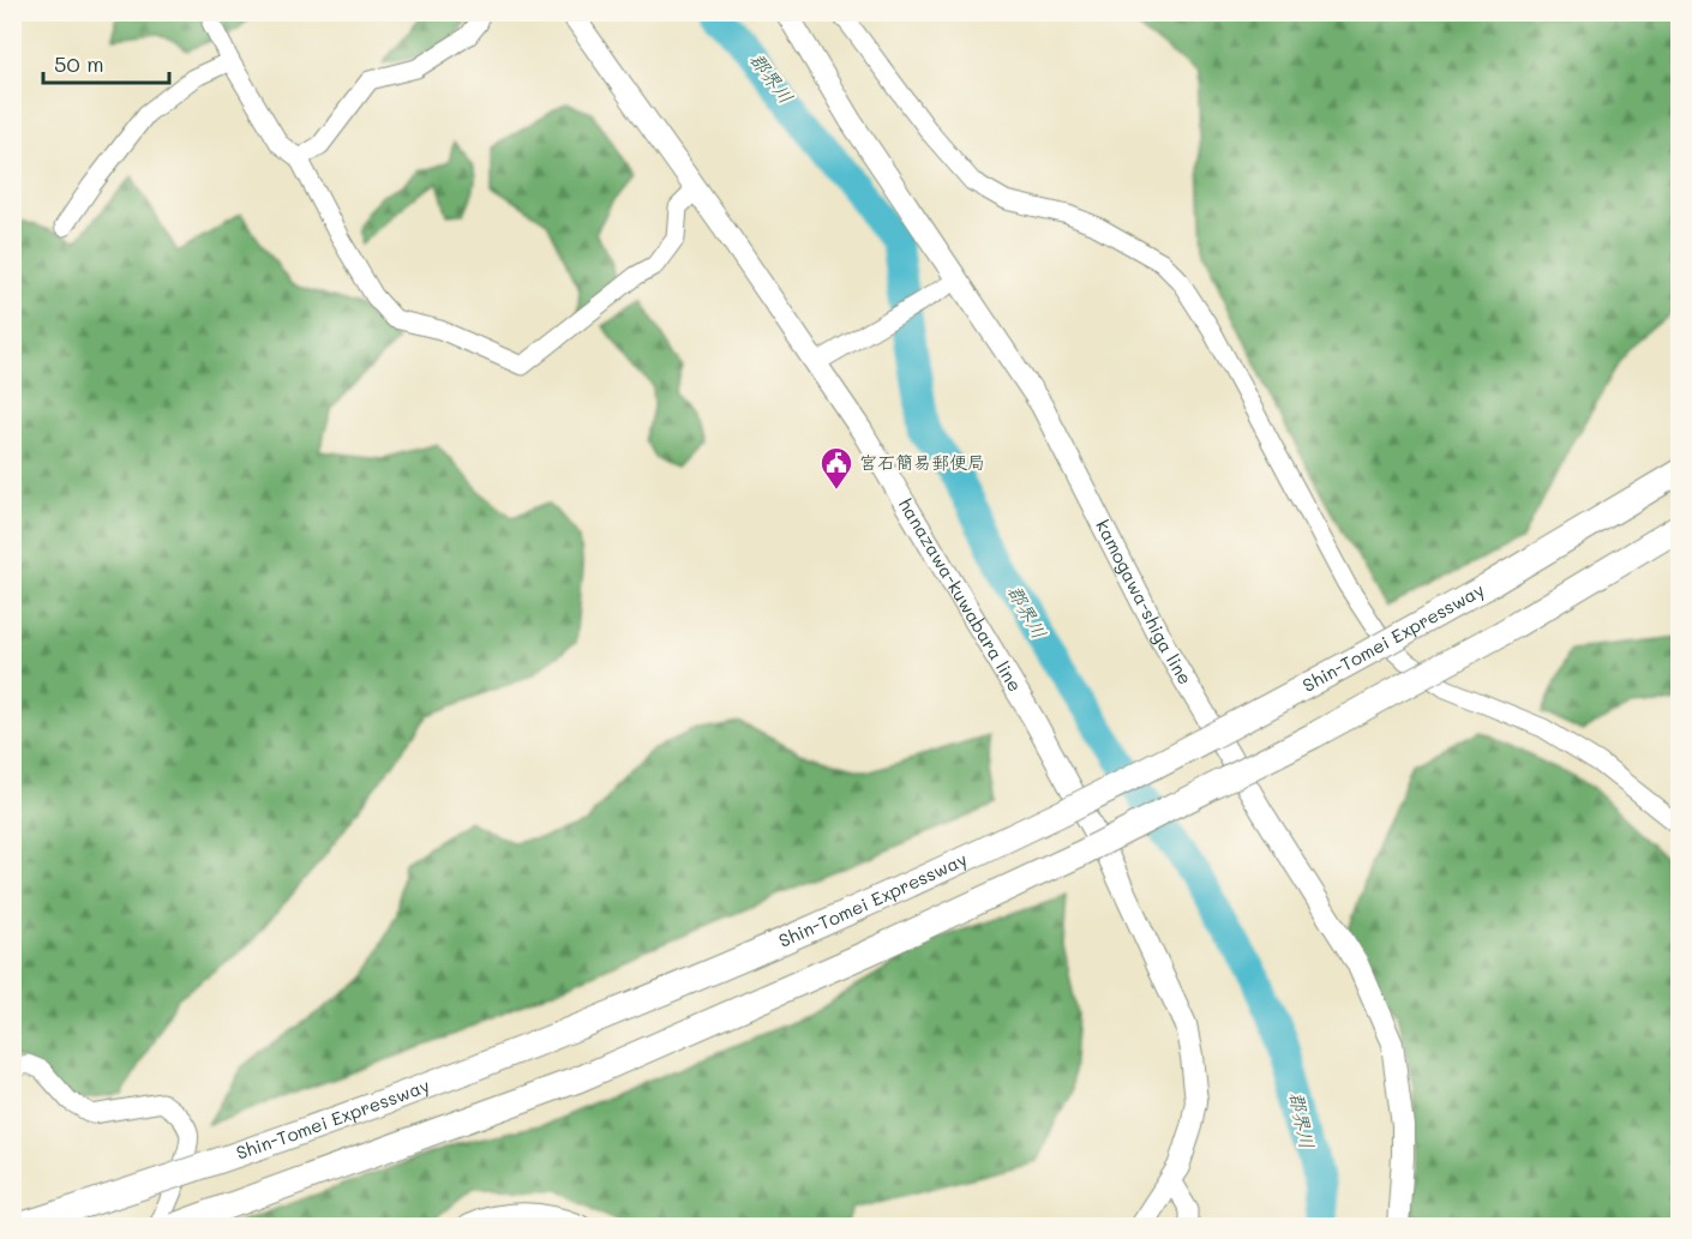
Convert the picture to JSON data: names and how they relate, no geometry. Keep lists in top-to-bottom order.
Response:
{
  "streets": {
    "highway": ["Shin-Tomei Expressway"],
    "main road": ["hanazawa-kuwabara line", "kamogawa-shiga line"]
  },
  "water": ["郡界川"],
  "places": {
    "public building": ["宮石簡易郵便局"]
  },
  "scale_bar": "50 m"
}
